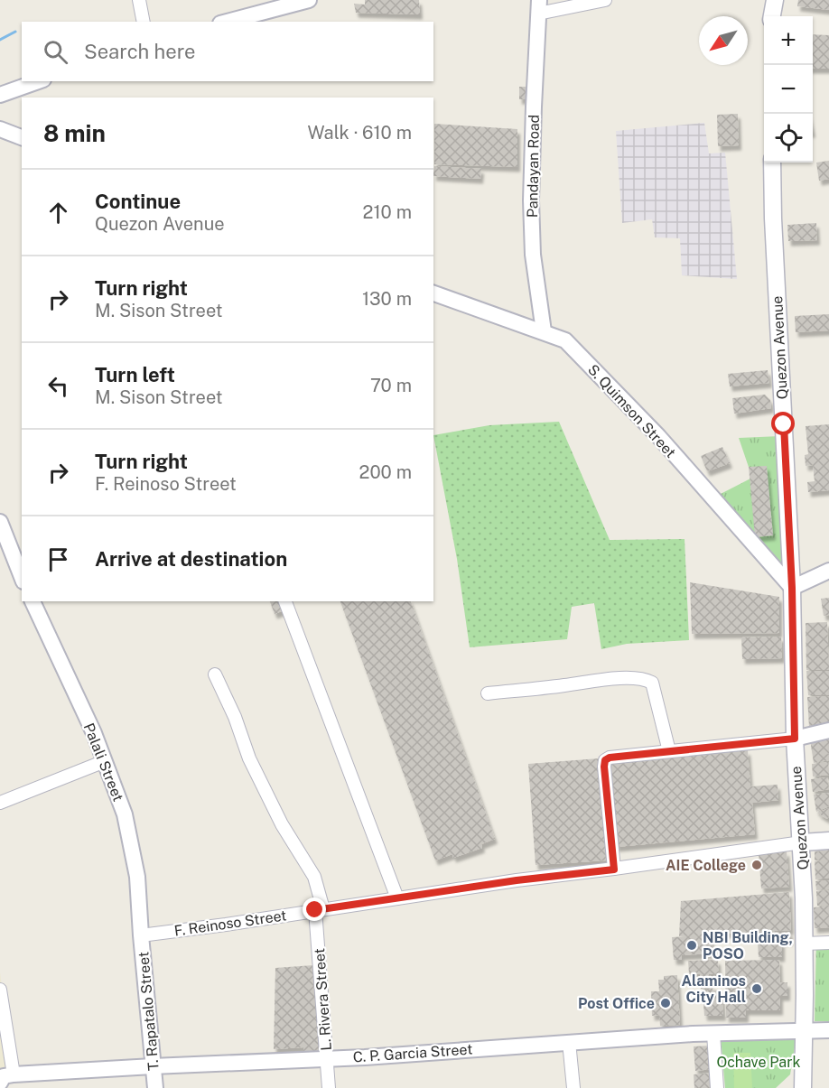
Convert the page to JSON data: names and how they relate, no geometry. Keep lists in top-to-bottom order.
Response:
{
  "streets": {
    "main road": ["Quezon Avenue"],
    "street": [
      "Pandayan Road",
      "S. Quimson Street",
      "Palali Street",
      "F. Reinoso Street",
      "L. Rivera Street",
      "T. Rapatalo Street",
      "C. P. Garcia Street"
    ]
  },
  "crossings": [
    ["Pandayan Road", "S. Quimson Street"],
    ["Quezon Avenue", "S. Quimson Street"],
    ["Quezon Avenue", "F. Reinoso Street"],
    ["Quezon Avenue", "C. P. Garcia Street"],
    ["Palali Street", "F. Reinoso Street"],
    ["Palali Street", "T. Rapatalo Street"],
    ["F. Reinoso Street", "L. Rivera Street"],
    ["F. Reinoso Street", "T. Rapatalo Street"],
    ["L. Rivera Street", "C. P. Garcia Street"],
    ["T. Rapatalo Street", "C. P. Garcia Street"]
  ],
  "parks": ["Ochave Park"],
  "places": [
    "AIE College",
    "NBI Building, POSO",
    "Alaminos City Hall",
    "Post Office"
  ],
  "north": "bottom left",
  "page": {
    "map_buttons": ["+", "−"],
    "search": "Search here",
    "heading": ["8 min", "Walk · 610 m"],
    "list": [
      ["Continue", "Quezon Avenue", "210 m"],
      ["Turn right", "M. Sison Street", "130 m"],
      ["Turn left", "M. Sison Street", "70 m"],
      ["Turn right", "F. Reinoso Street", "200 m"],
      "Arrive at destination"
    ]
  }
}
